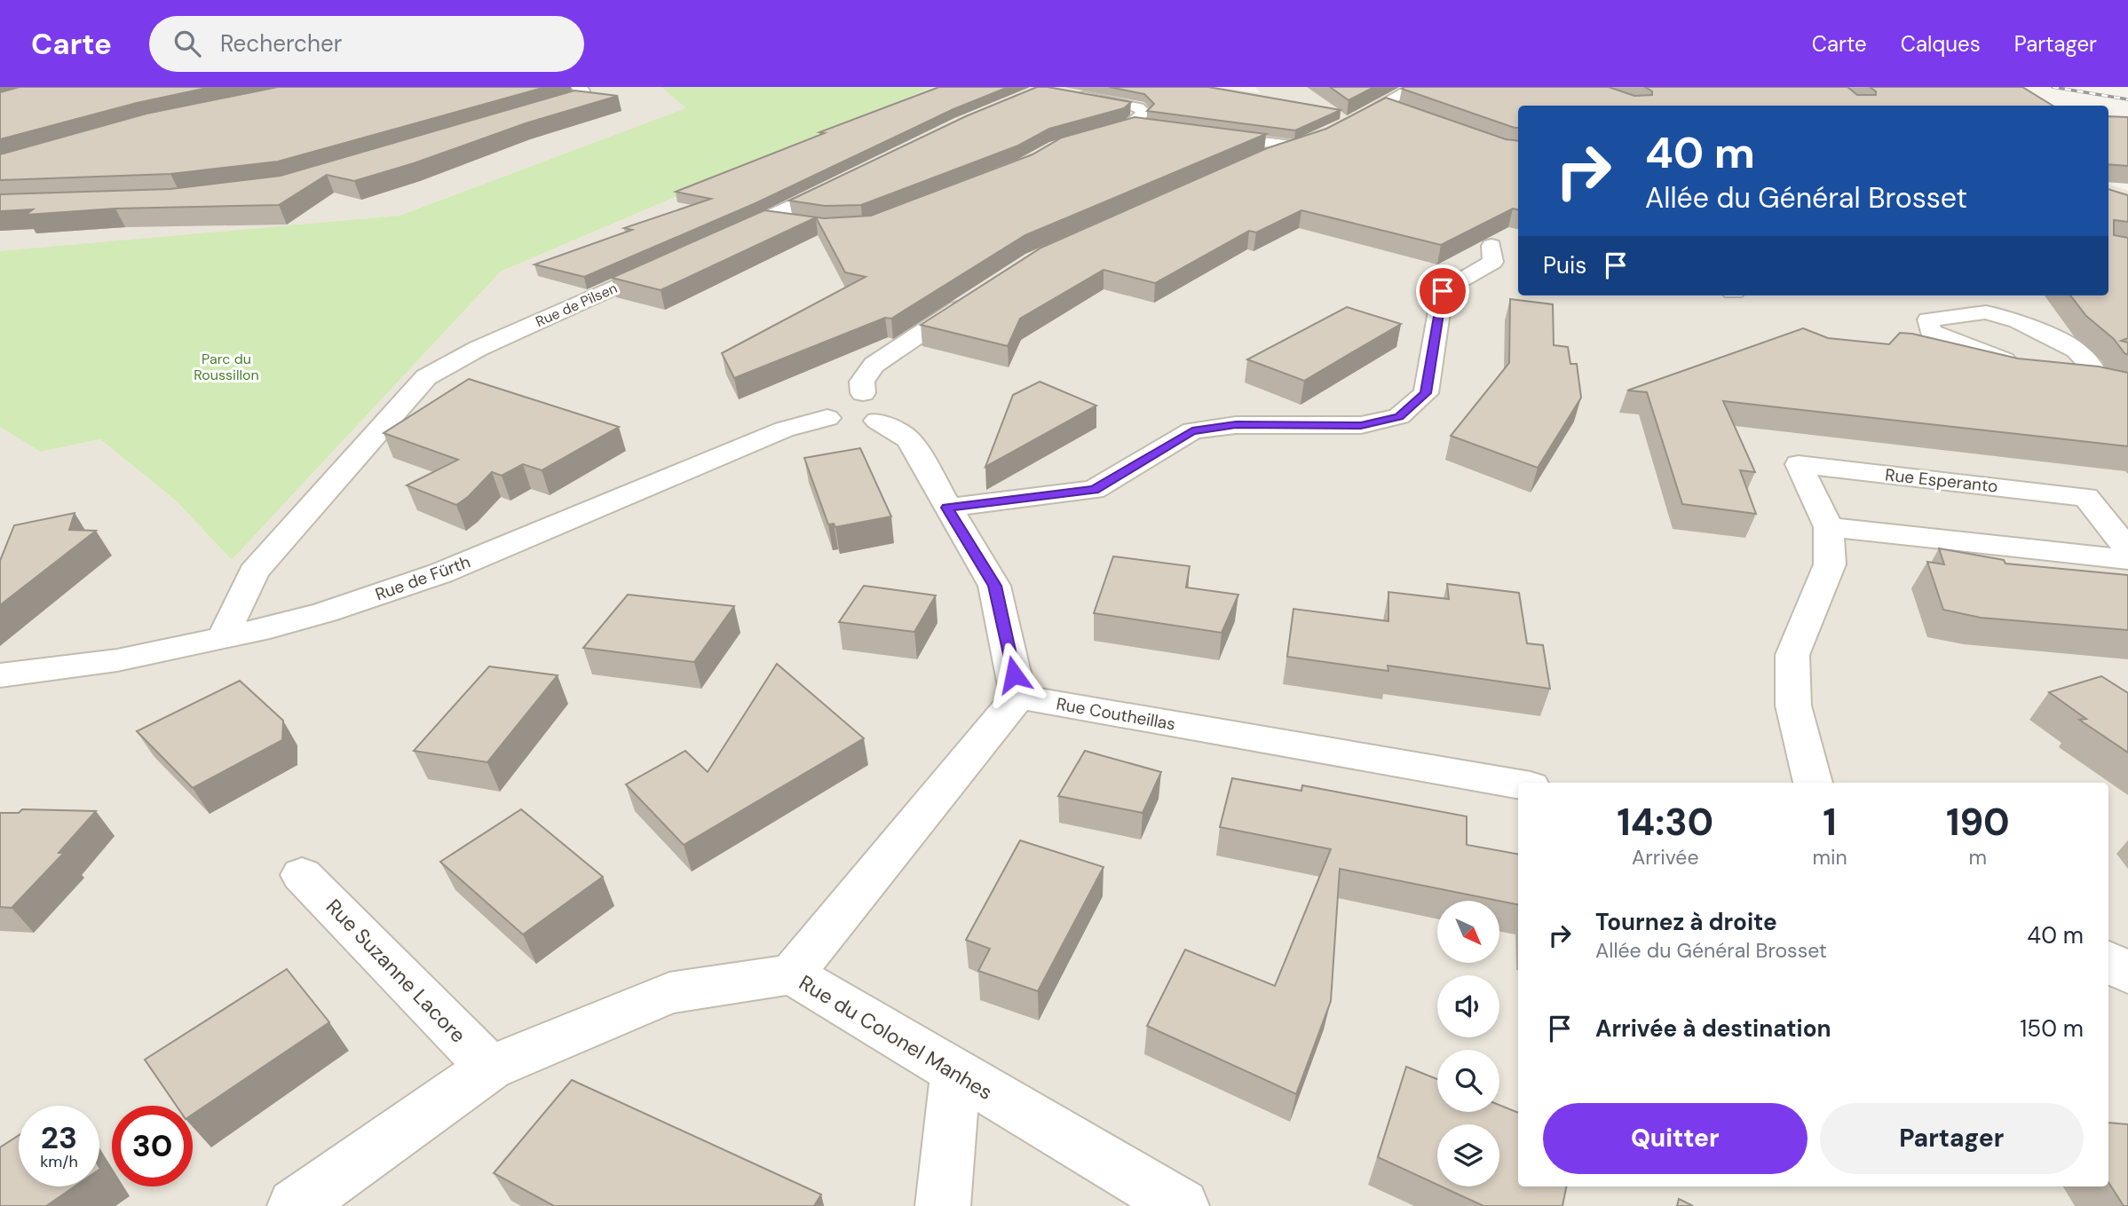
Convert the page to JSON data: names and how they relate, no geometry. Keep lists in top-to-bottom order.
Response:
{
  "streets": {
    "street": [
      "Rue de Pilsen",
      "Rue Esperanto",
      "Rue de Fürth",
      "Rue Coutheillas",
      "Rue Suzanne Lacore",
      "Rue du Colonel Manhes"
    ]
  },
  "crossings": [
    ["Rue de Pilsen", "Rue de Fürth"],
    ["Rue Coutheillas", "Rue du Colonel Manhes"]
  ],
  "parks": ["Parc du Roussillon"],
  "north": "bottom right",
  "page": {
    "header": "Carte",
    "search": "Rechercher",
    "nav": ["Carte", "Calques", "Partager"],
    "turn": ["40 m", "Allée du Général Brosset"],
    "then": "Puis",
    "eta": [
      "14:30",
      "Arrivée",
      "1",
      "min",
      "190",
      "m"
    ],
    "list": [
      {
        "name": "Tournez à droite",
        "note": "Allée du Général Brosset",
        "value": "40 m"
      },
      {
        "name": "Arrivée à destination",
        "value": "150 m"
      }
    ],
    "buttons": ["Quitter", "Partager"],
    "speed": "23 km/h",
    "limit": "30"
  }
}
